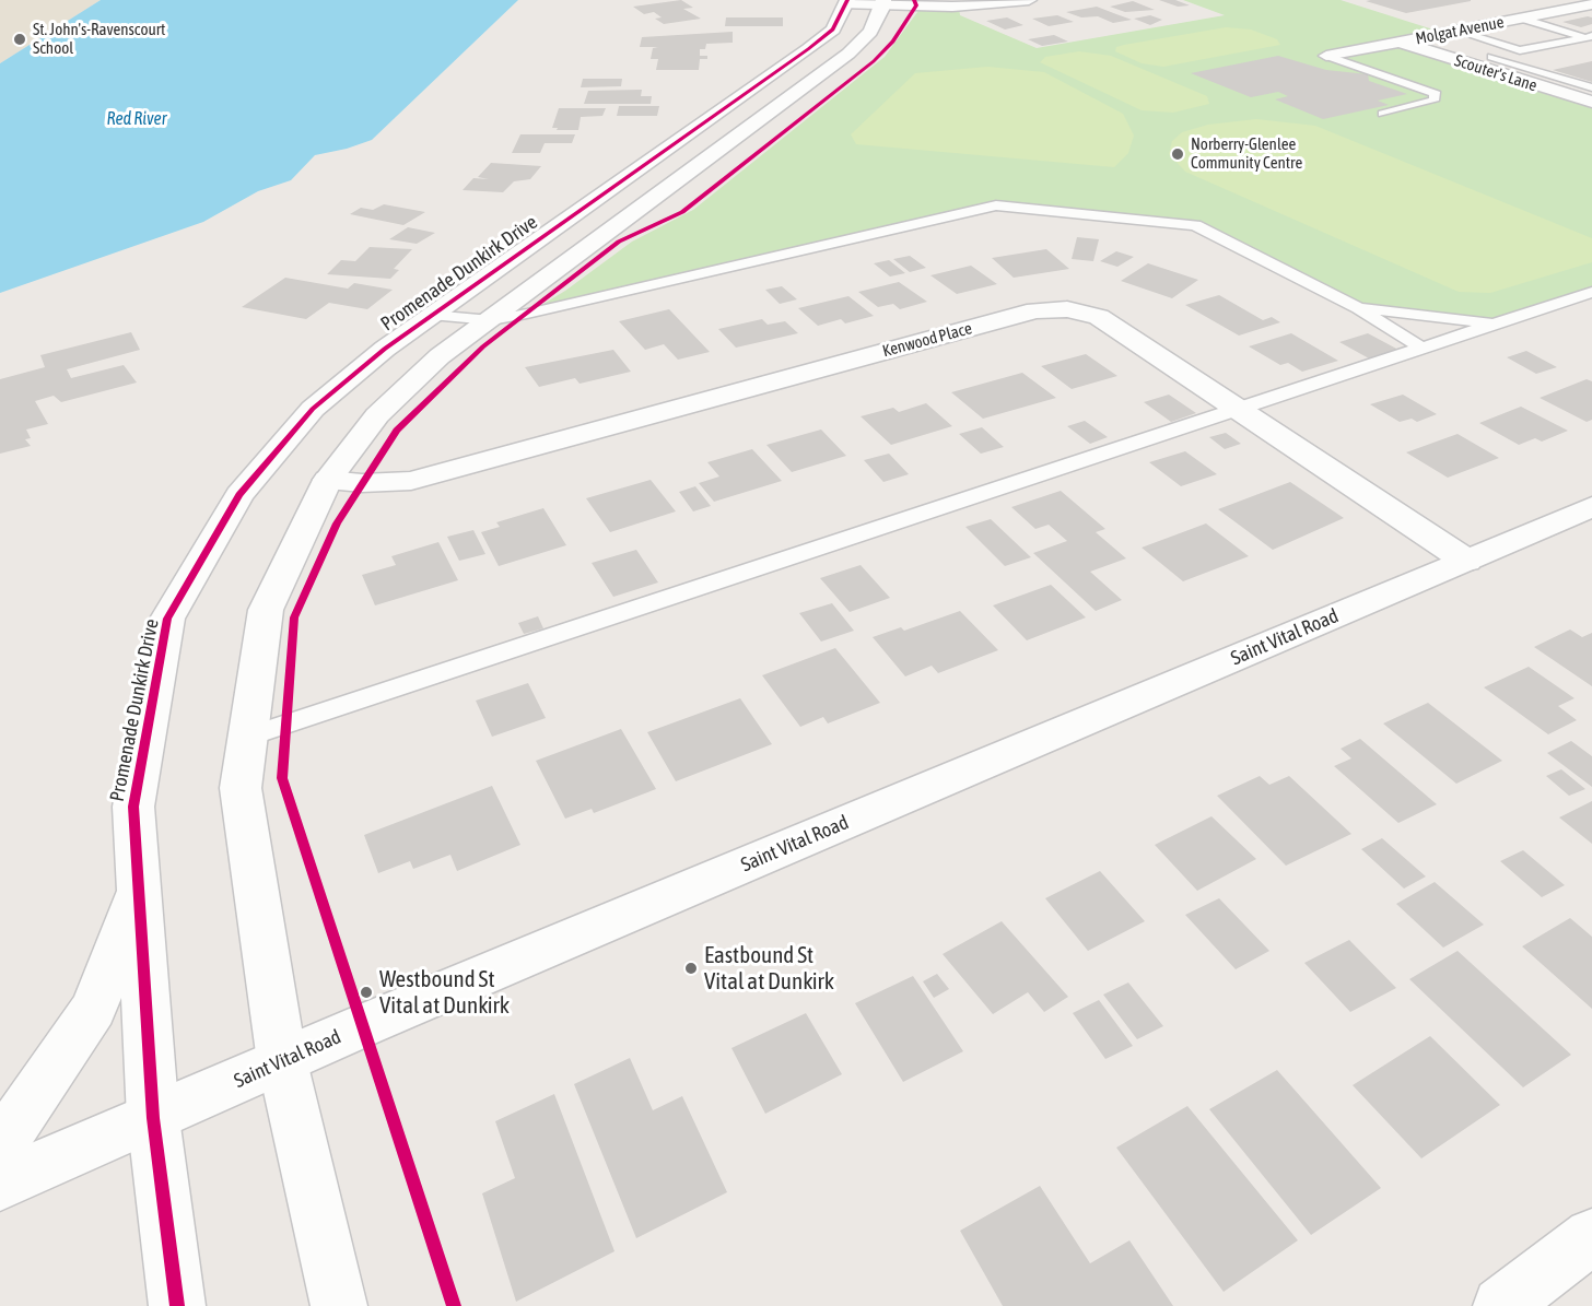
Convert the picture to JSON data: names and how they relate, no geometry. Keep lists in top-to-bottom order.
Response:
{
  "streets": {
    "main road": [
      "Molgat Avenue",
      "Scouter's Lane",
      "Promenade Dunkirk Drive",
      "Kenwood Place",
      "Saint Vital Road"
    ]
  },
  "crossings": [
    ["Molgat Avenue", "Scouter's Lane"],
    ["Promenade Dunkirk Drive", "Saint Vital Road"],
    ["Kenwood Place", "Saint Vital Road"]
  ],
  "water": ["Red River"],
  "places": [
    "St. John's-Ravenscourt School",
    "Norberry-Glenlee Community Centre",
    "Eastbound St Vital at Dunkirk",
    "Westbound St Vital at Dunkirk"
  ]
}
